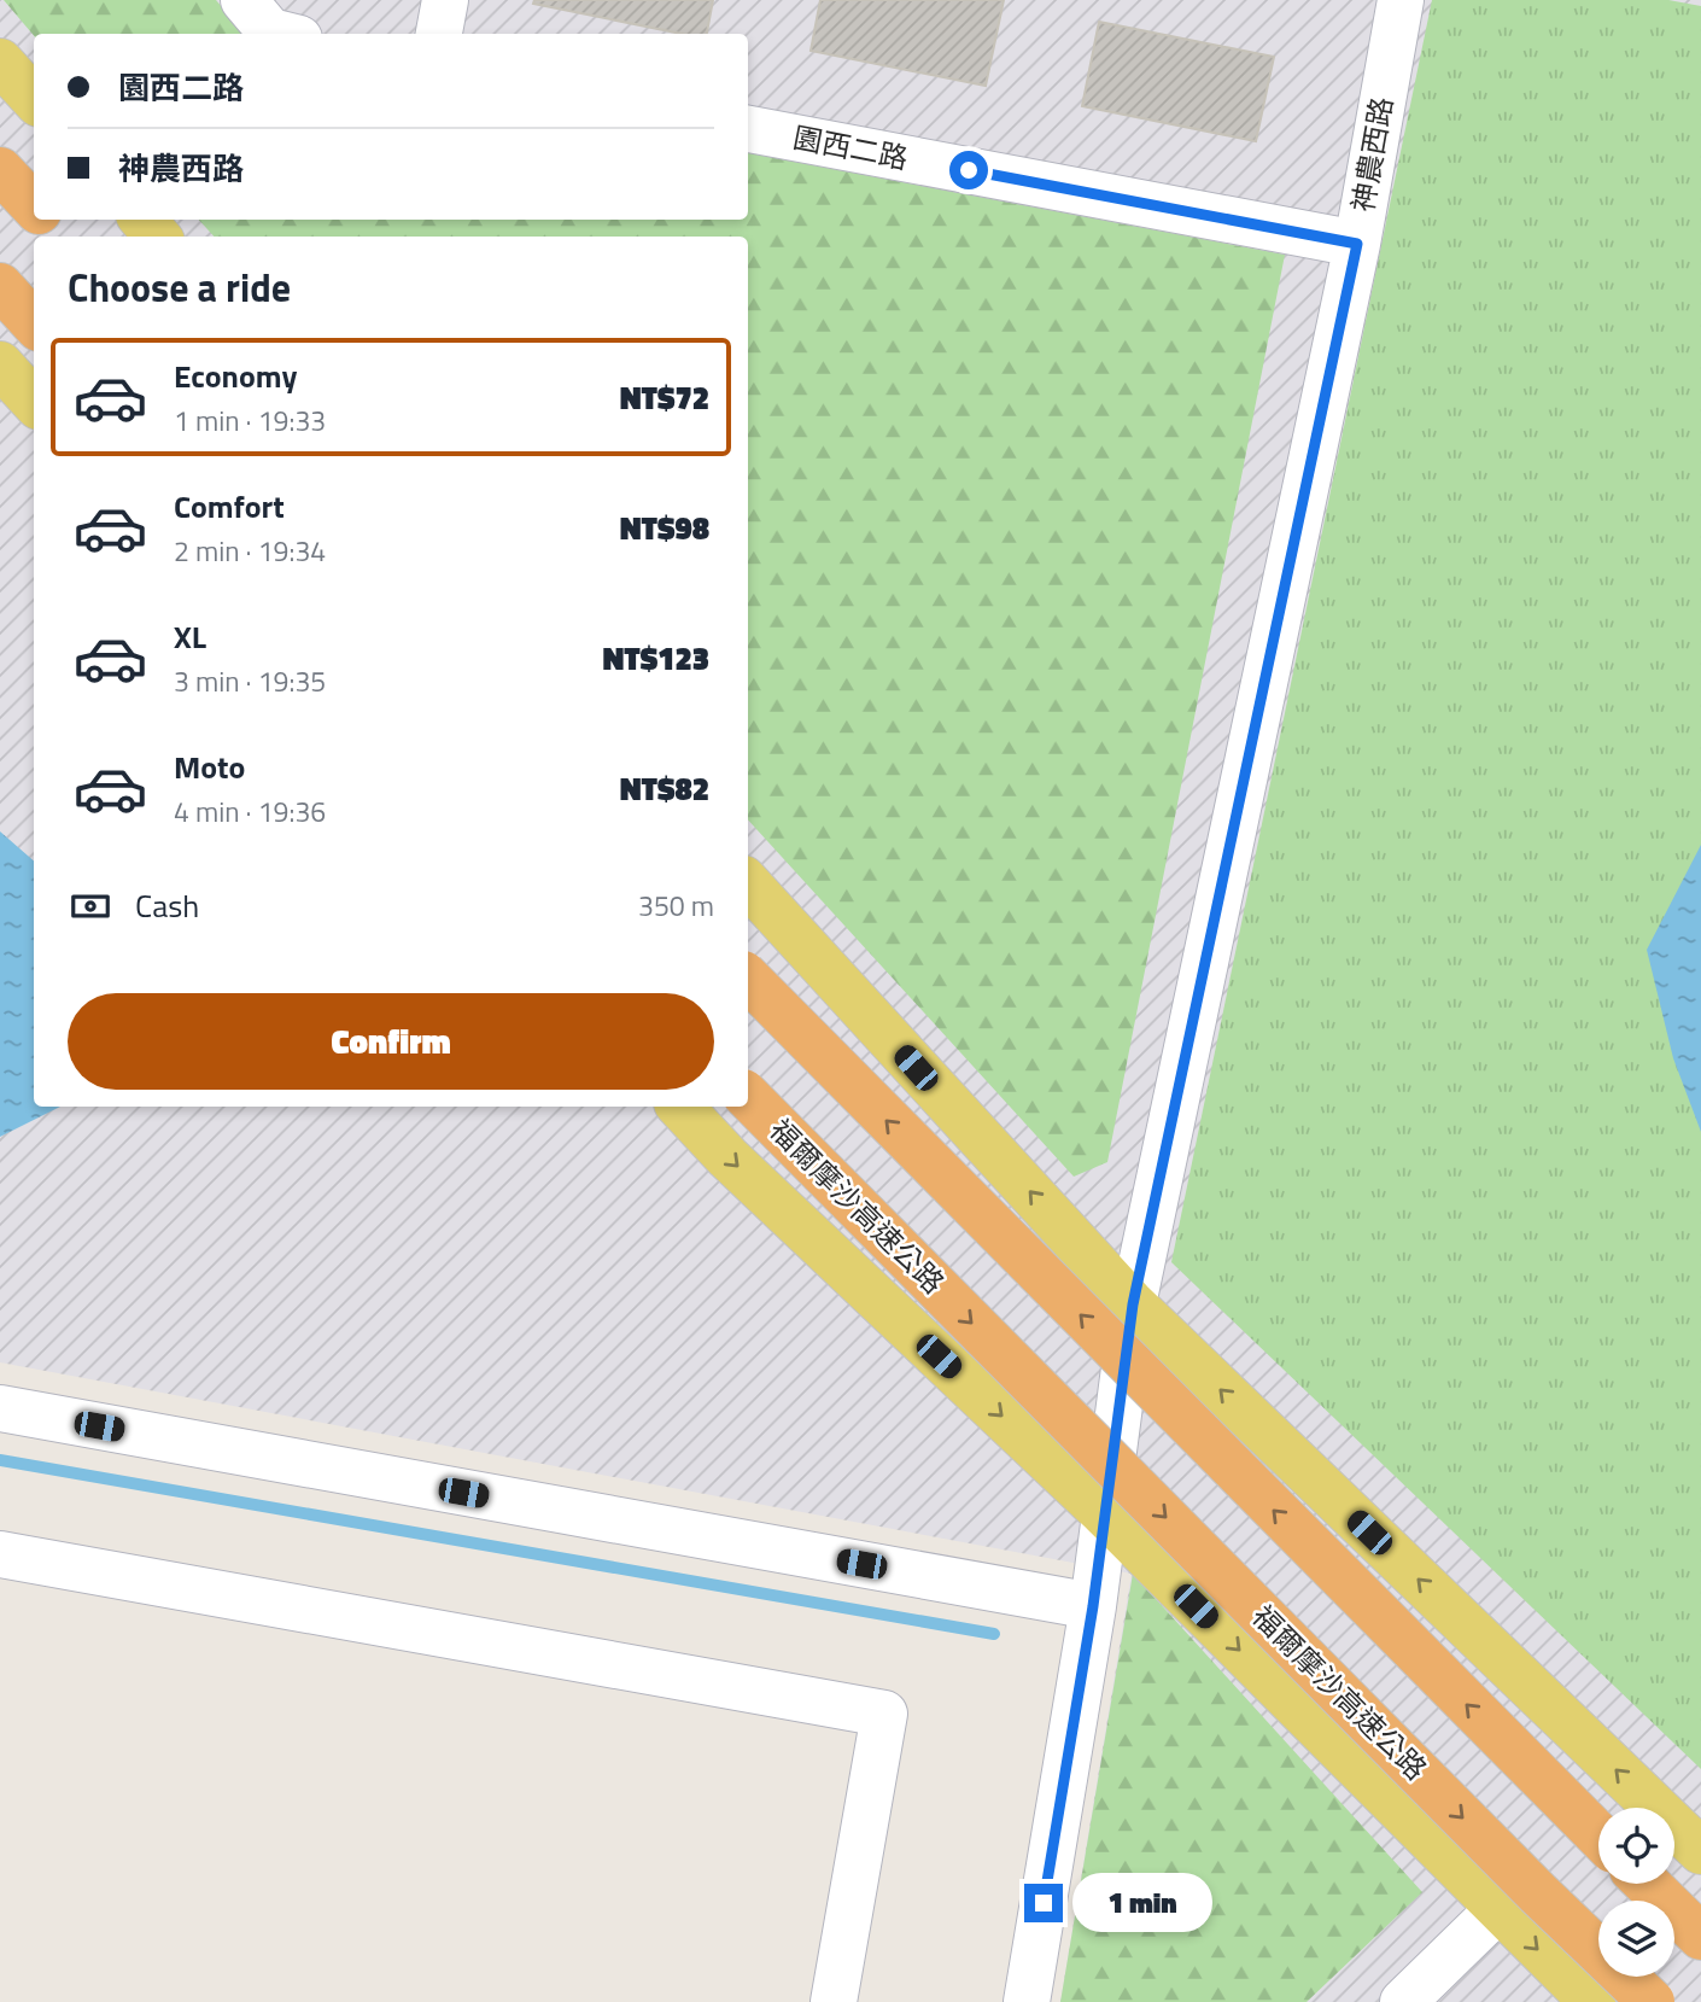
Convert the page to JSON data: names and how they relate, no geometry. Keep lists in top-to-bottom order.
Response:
{
  "streets": {
    "highway": ["福爾摩沙高速公路"],
    "street": ["園西二路", "神農西路"]
  },
  "crossings": [
    ["園西二路", "神農西路"]
  ],
  "page": {
    "banner": ["園西二路", "神農西路"],
    "heading": "Choose a ride",
    "list": [
      {
        "name": "Economy",
        "note": "1 min · 19:33",
        "value": "NT$72"
      },
      {
        "name": "Comfort",
        "note": "2 min · 19:34",
        "value": "NT$98"
      },
      {
        "name": "XL",
        "note": "3 min · 19:35",
        "value": "NT$123"
      },
      {
        "name": "Moto",
        "note": "4 min · 19:36",
        "value": "NT$82"
      }
    ],
    "pay": ["Cash", "350 m"],
    "buttons": "Confirm",
    "bubble": "1 min"
  }
}
